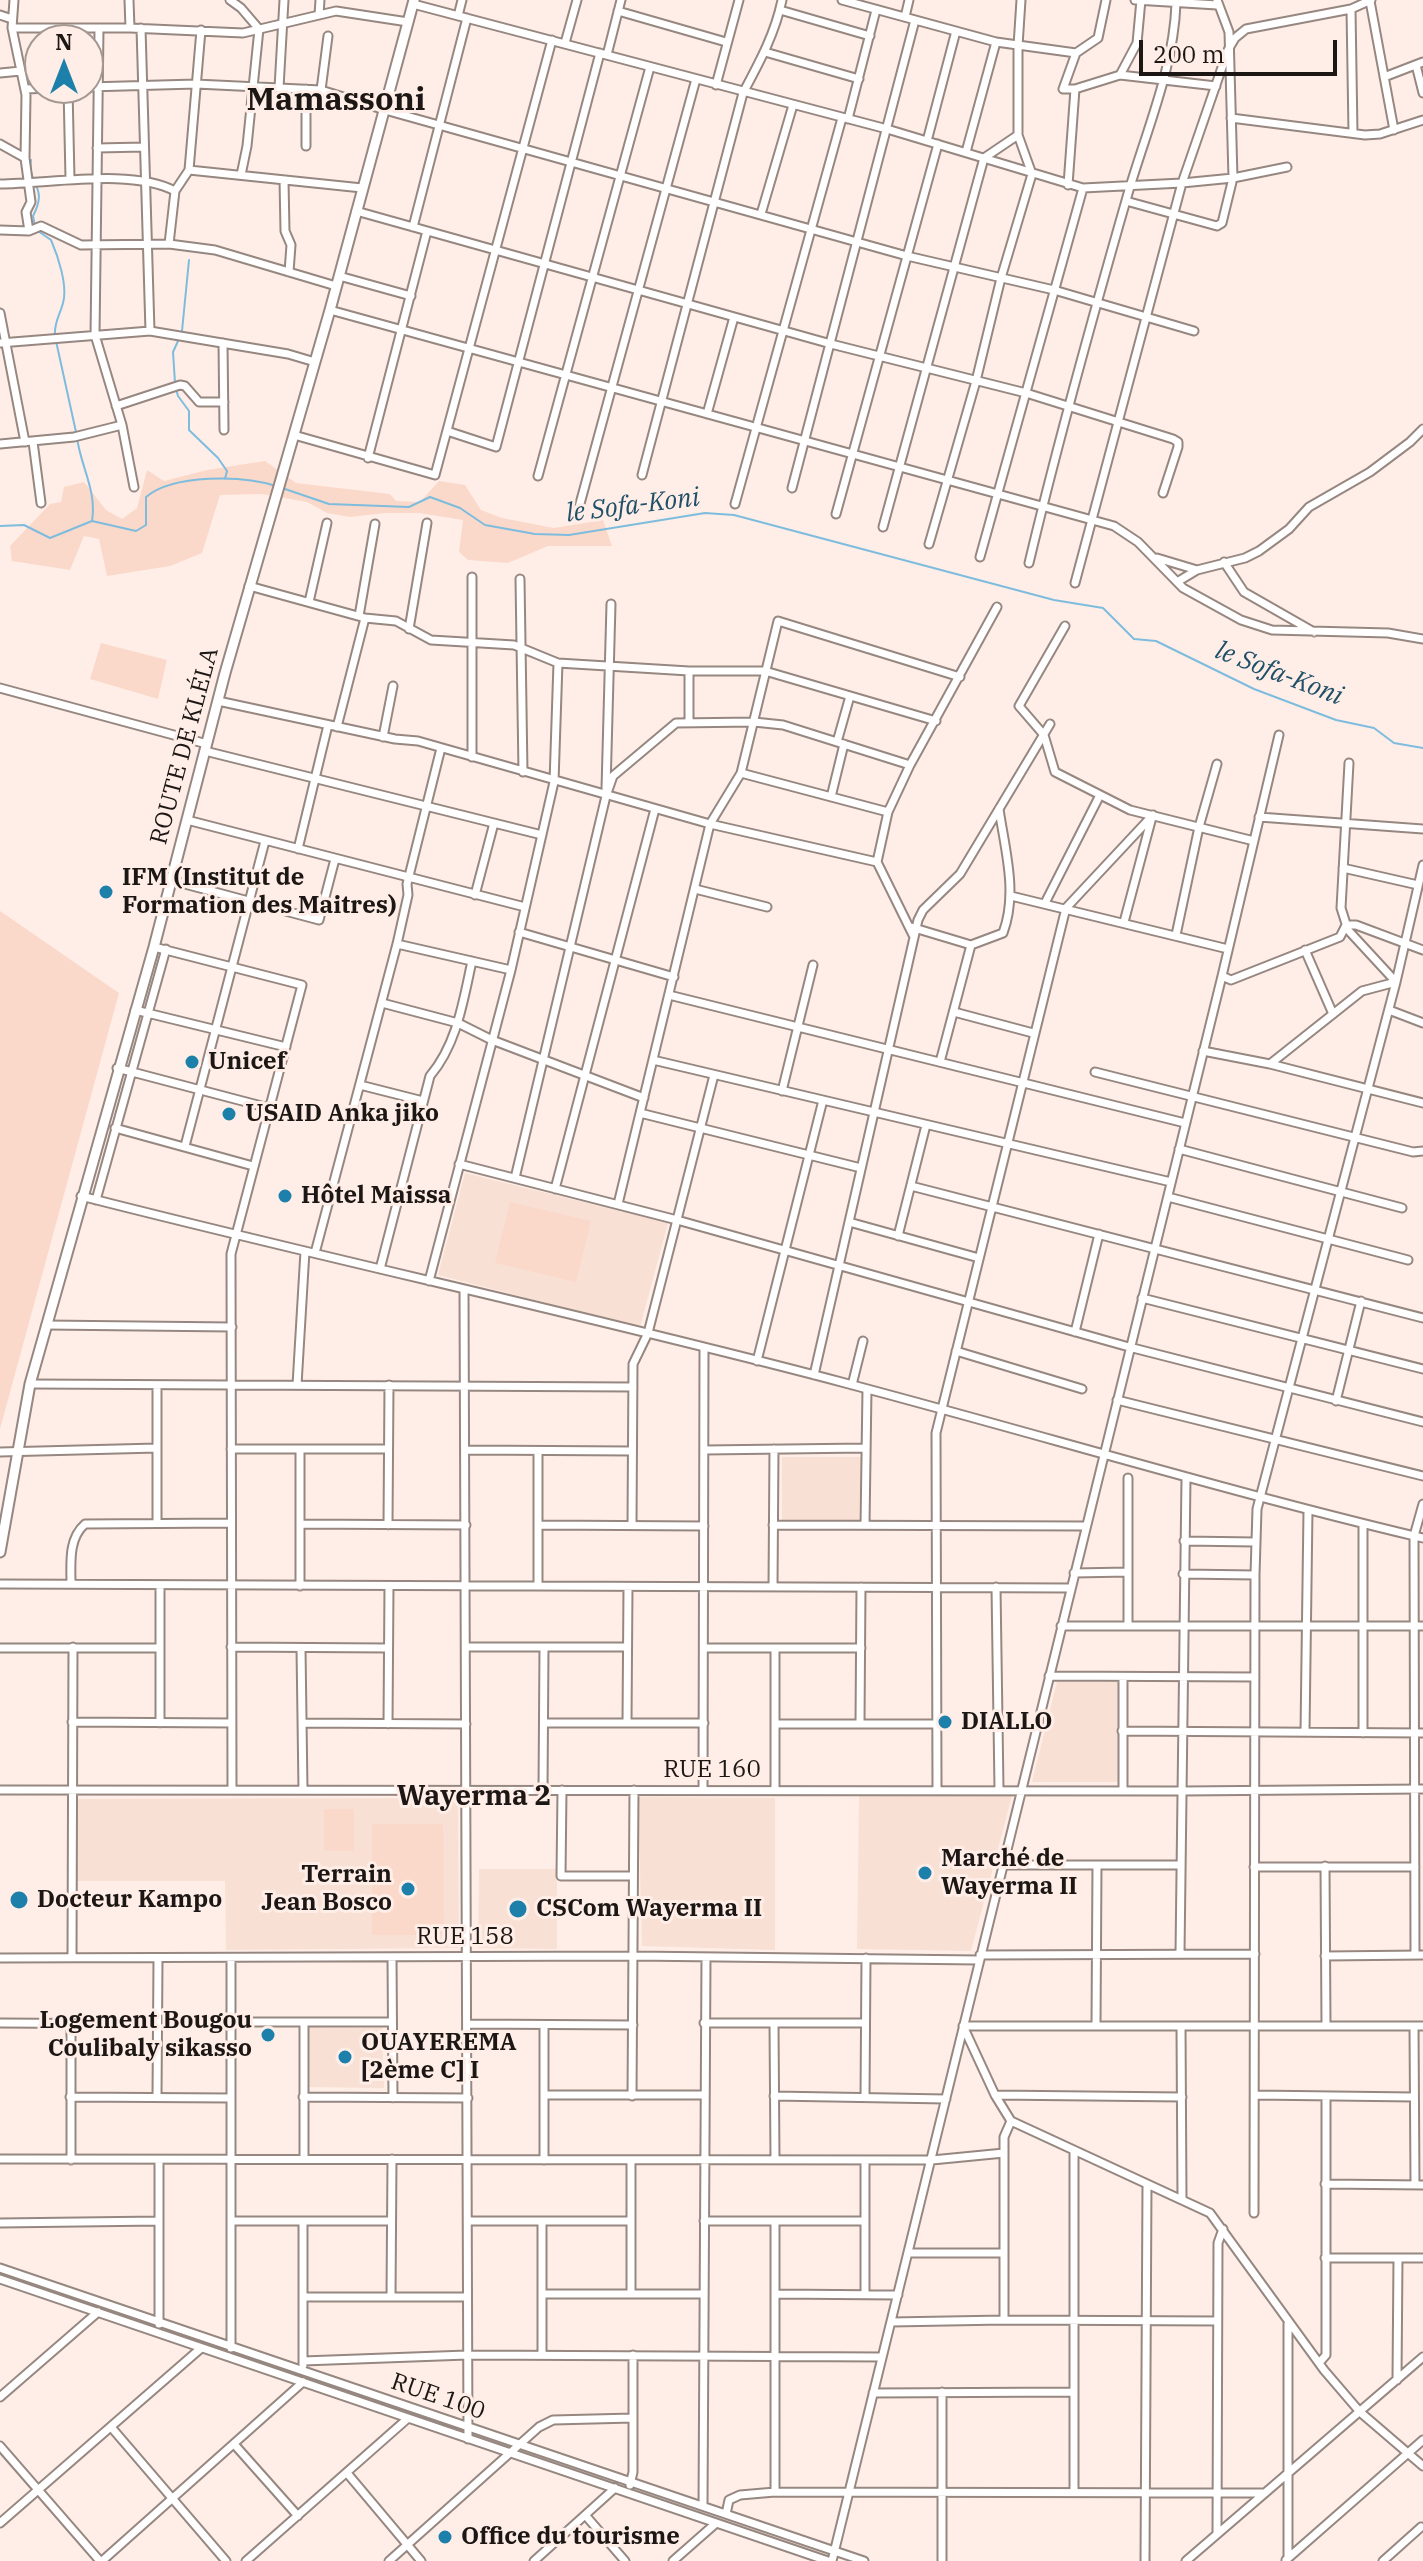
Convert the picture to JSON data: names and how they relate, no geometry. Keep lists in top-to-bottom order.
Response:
{
  "streets": {
    "main road": ["ROUTE DE KLÉLA"],
    "street": ["RUE 160", "RUE 158", "RUE 100"]
  },
  "districts": ["Mamassoni", "Wayerma 2"],
  "water": ["le Sofa-Koni"],
  "places": [
    "IFM (Institut de Formation des Maitres)",
    "Unicef",
    "USAID Anka jiko",
    "Hôtel Maissa",
    "DIALLO",
    "Marché de Wayerma II",
    "Terrain Jean Bosco",
    "Docteur Kampo",
    "CSCom Wayerma II",
    "Logement Bougou Coulibaly sikasso",
    "OUAYEREMA [2ème C] I",
    "Office du tourisme"
  ],
  "scale_bar": "200 m",
  "north": "top"
}
